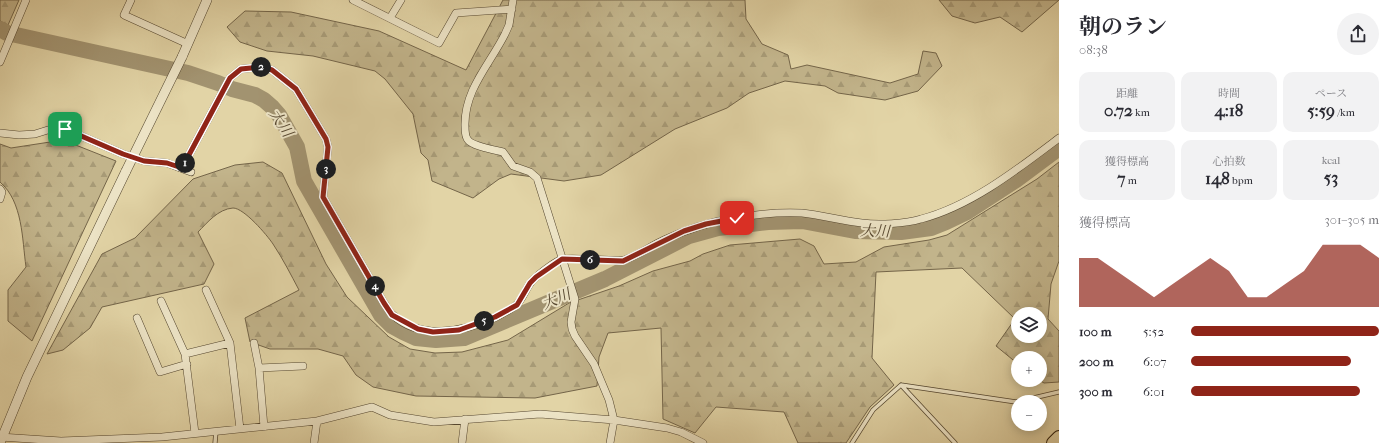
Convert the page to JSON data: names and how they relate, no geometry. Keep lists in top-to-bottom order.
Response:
{
  "water": ["大川"],
  "page": {
    "heading": ["朝のラン", "08:38"],
    "pins": [
      "2",
      "1",
      "3",
      "6",
      "4",
      "5"
    ],
    "stats": [
      ["距離", "0.72 km"],
      ["時間", "4:18"],
      ["ペース", "5:59 /km"],
      ["獲得標高", "7 m"],
      ["心拍数", "148 bpm"],
      ["kcal", "53"]
    ],
    "chart": ["獲得標高", "301–305 m"],
    "map_buttons": ["+", "−"],
    "list": [
      {
        "name": "100 m",
        "note": "5:52"
      },
      {
        "name": "200 m",
        "note": "6:07"
      },
      {
        "name": "300 m",
        "note": "6:01"
      }
    ]
  }
}
